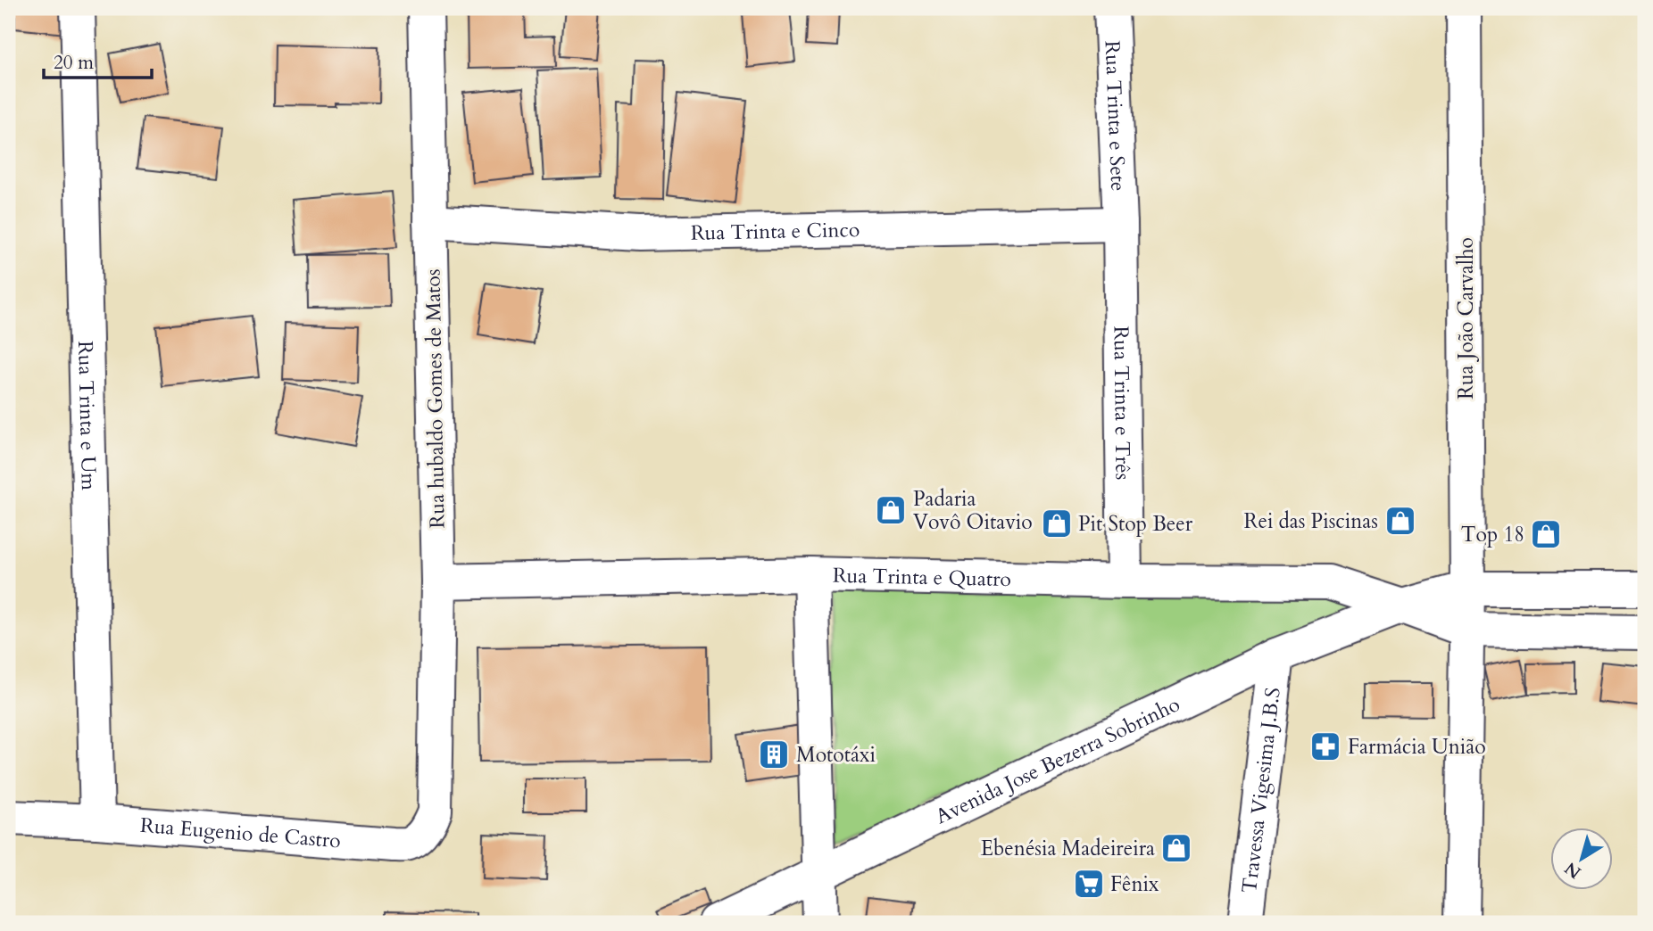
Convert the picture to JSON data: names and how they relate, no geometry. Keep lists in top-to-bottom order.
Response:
{
  "streets": {
    "street": [
      "Rua Trinta e Sete",
      "Rua Trinta e Cinco",
      "Rua João Carvalho",
      "Rua hubaldo Gomes de Matos",
      "Rua Trinta e Três",
      "Rua Trinta e Um",
      "Rua Trinta e Quatro",
      "Avenida Jose Bezerra Sobrinho",
      "Travessa Vigesima J.B.S",
      "Rua Eugenio de Castro"
    ]
  },
  "crossings": [
    ["Rua Trinta e Sete", "Rua Trinta e Cinco"],
    ["Rua Trinta e Sete", "Rua Trinta e Três"],
    ["Rua Trinta e Cinco", "Rua hubaldo Gomes de Matos"],
    ["Rua Trinta e Cinco", "Rua Trinta e Três"],
    ["Rua João Carvalho", "Avenida Jose Bezerra Sobrinho"],
    ["Rua hubaldo Gomes de Matos", "Rua Trinta e Quatro"],
    ["Rua hubaldo Gomes de Matos", "Rua Eugenio de Castro"],
    ["Rua Trinta e Três", "Rua Trinta e Quatro"],
    ["Rua Trinta e Um", "Rua Eugenio de Castro"],
    ["Rua Trinta e Quatro", "Avenida Jose Bezerra Sobrinho"],
    ["Avenida Jose Bezerra Sobrinho", "Travessa Vigesima J.B.S"]
  ],
  "places": {
    "shop": [
      "Padaria Vovô Oitavio",
      "Rei das Piscinas",
      "Pit Stop Beer",
      "Top 18",
      "Ebenésia Madeireira"
    ],
    "pharmacy": ["Farmácia União"],
    "building": ["Mototáxi"],
    "supermarket": ["Fênix"]
  },
  "scale_bar": "20 m",
  "north": "bottom left"
}
